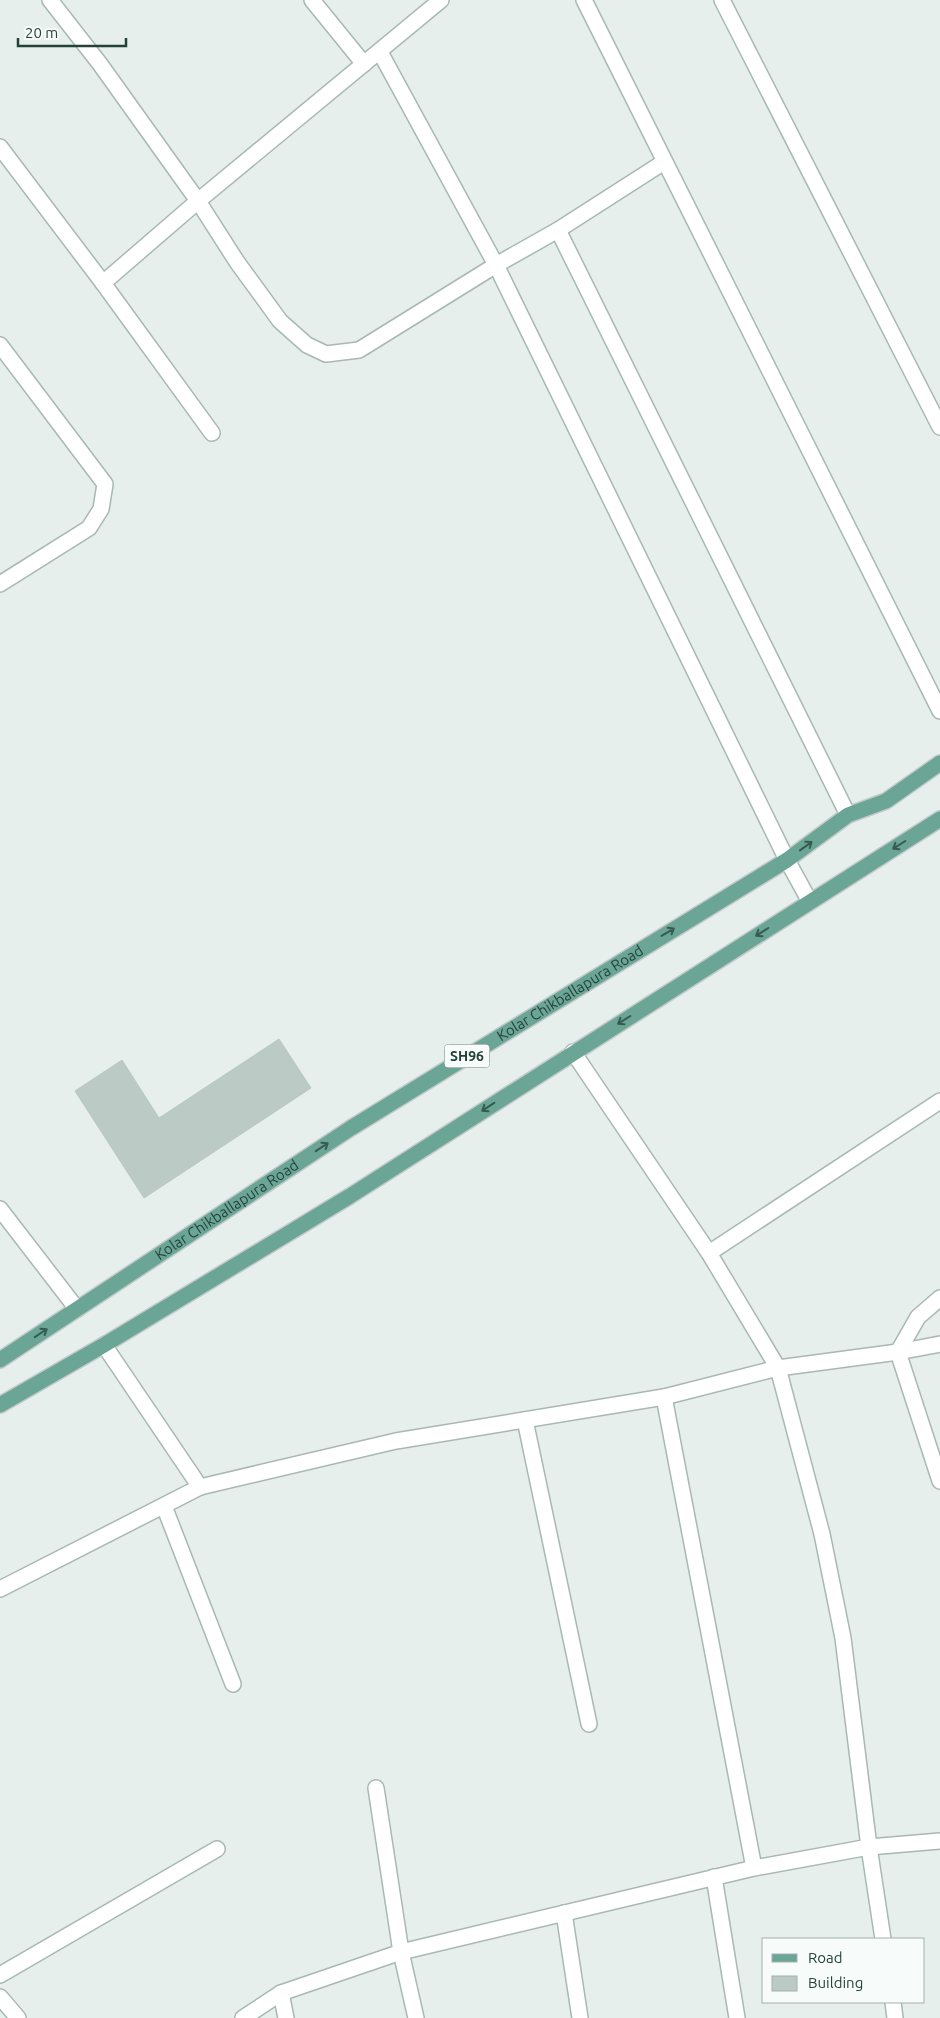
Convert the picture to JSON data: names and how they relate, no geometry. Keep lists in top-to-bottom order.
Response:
{
  "streets": {
    "main road": ["Kolar Chikballapura Road", "SH96"]
  },
  "legend": ["Road", "Building"],
  "scale_bar": "20 m"
}
